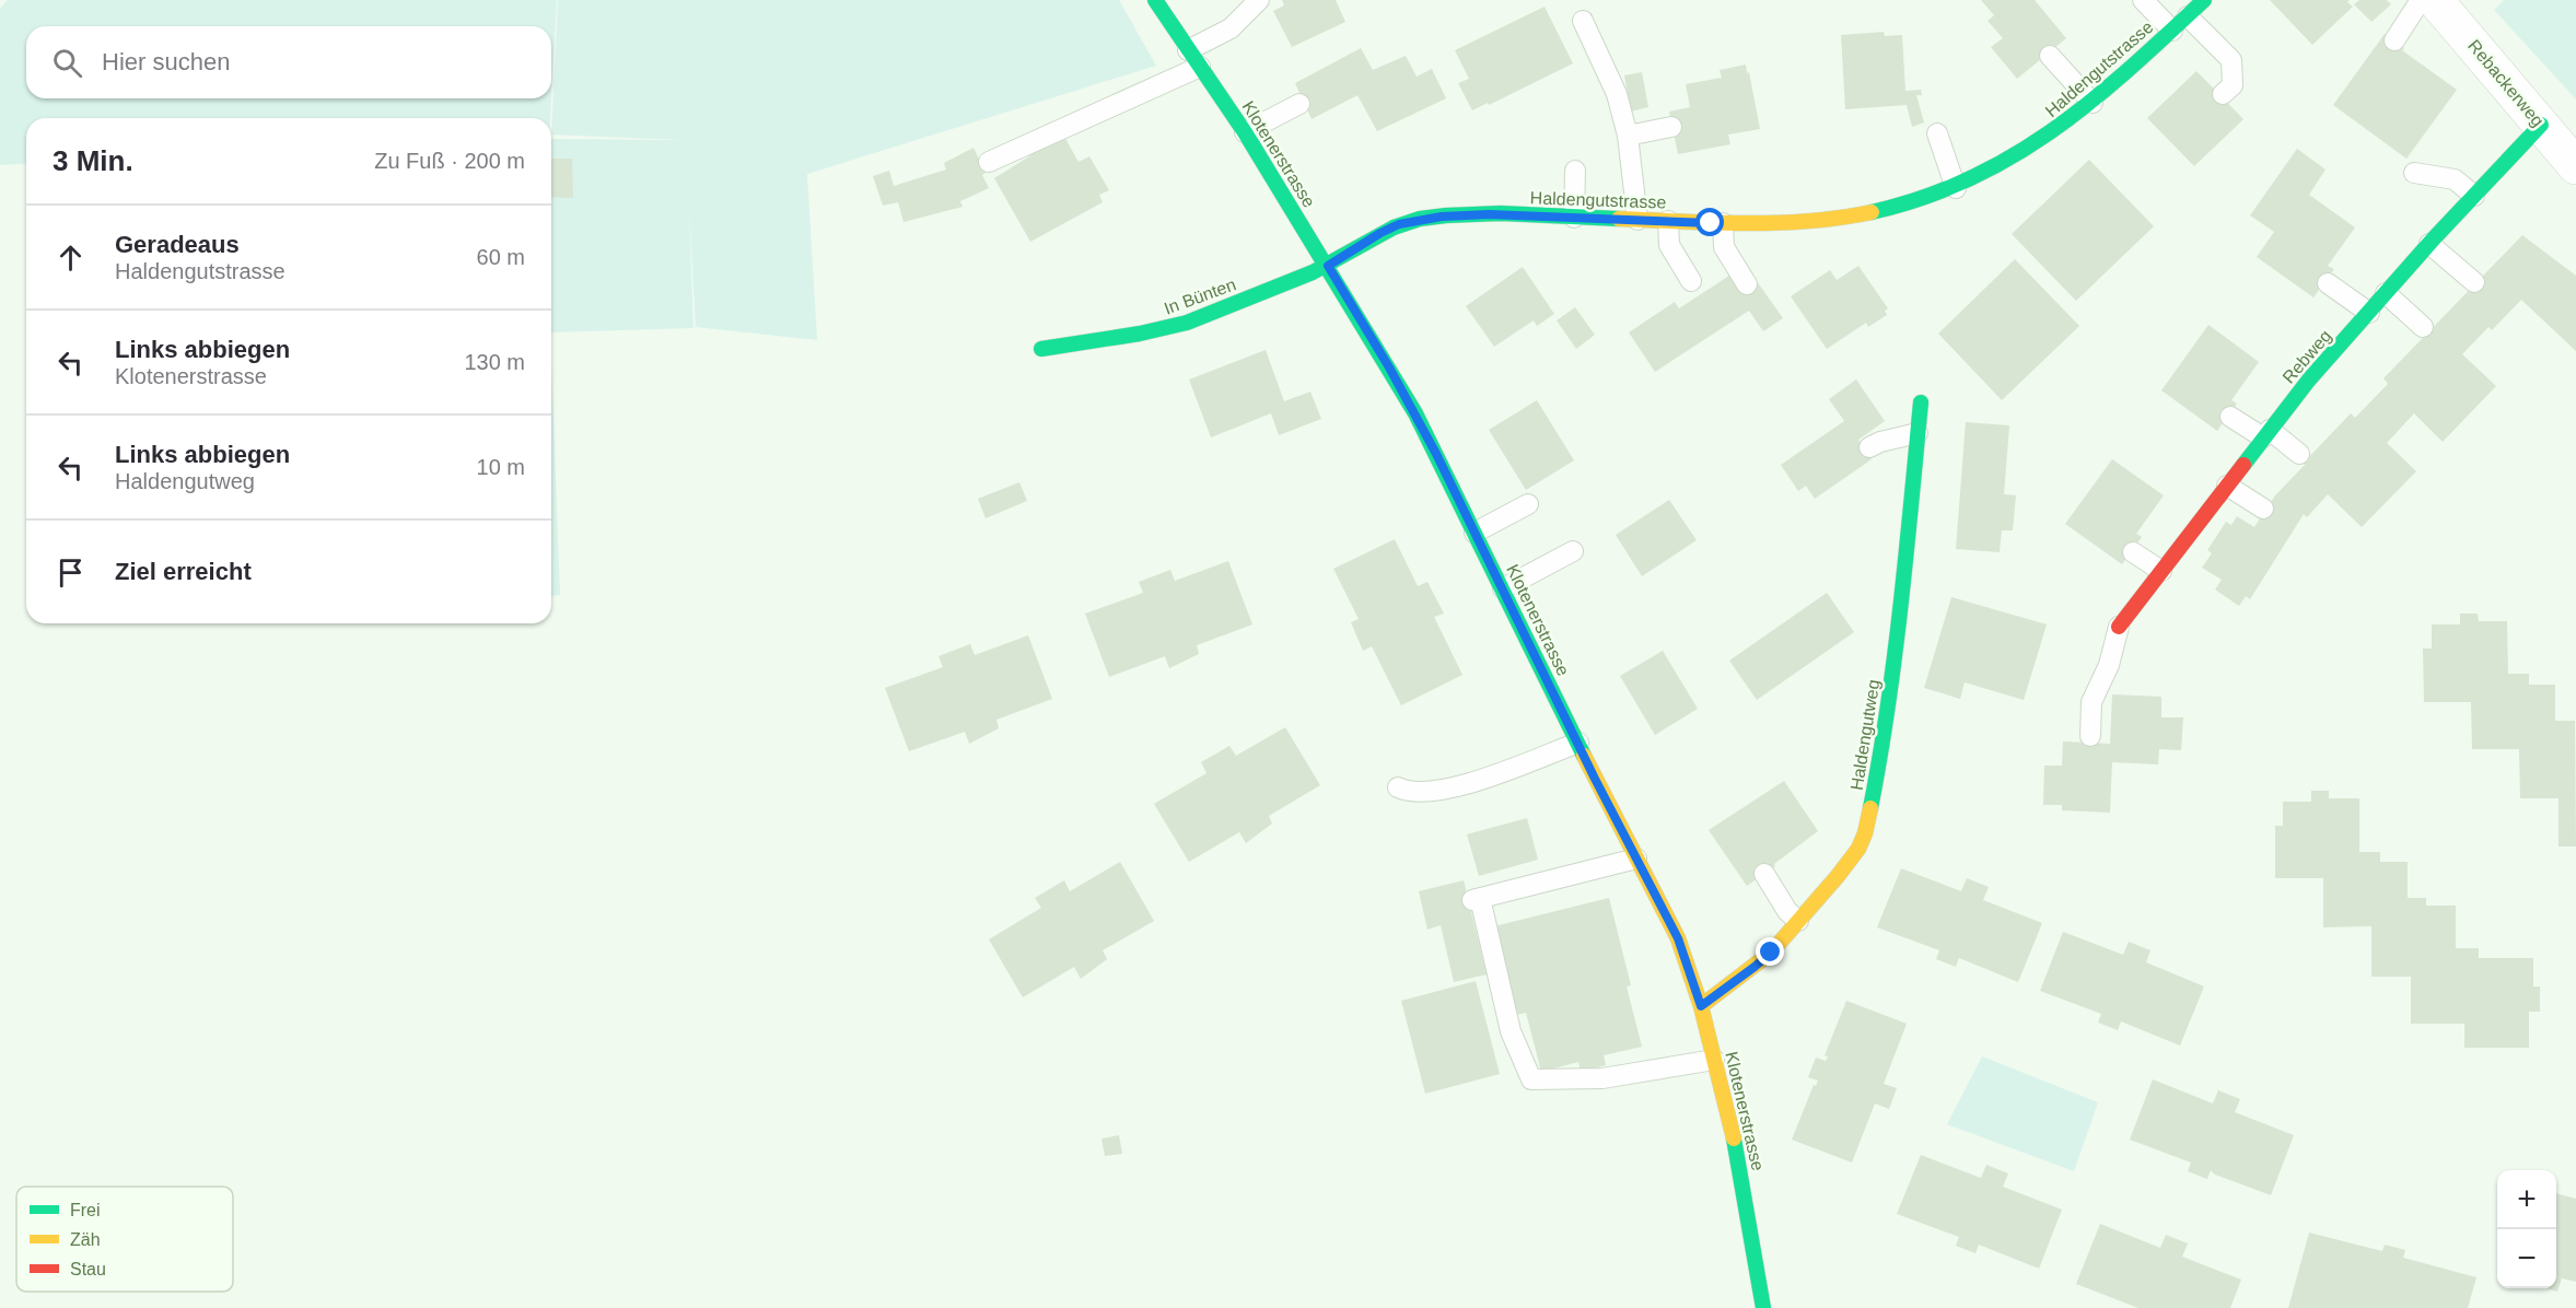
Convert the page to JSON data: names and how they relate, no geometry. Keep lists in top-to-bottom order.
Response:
{
  "streets": {
    "street": [
      "Haldengutstrasse",
      "Rebackerweg",
      "Klotenerstrasse",
      "In Bünten",
      "Rebweg",
      "Haldengutweg"
    ]
  },
  "crossings": [
    ["Haldengutstrasse", "Klotenerstrasse"],
    ["Haldengutstrasse", "In Bünten"],
    ["Rebackerweg", "Rebweg"],
    ["Klotenerstrasse", "In Bünten"],
    ["Klotenerstrasse", "Haldengutweg"]
  ],
  "legend": ["Frei", "Zäh", "Stau"],
  "page": {
    "search": "Hier suchen",
    "heading": ["3 Min.", "Zu Fuß · 200 m"],
    "list": [
      ["Geradeaus", "Haldengutstrasse", "60 m"],
      ["Links abbiegen", "Klotenerstrasse", "130 m"],
      ["Links abbiegen", "Haldengutweg", "10 m"],
      "Ziel erreicht"
    ],
    "map_buttons": ["+", "−"]
  }
}
